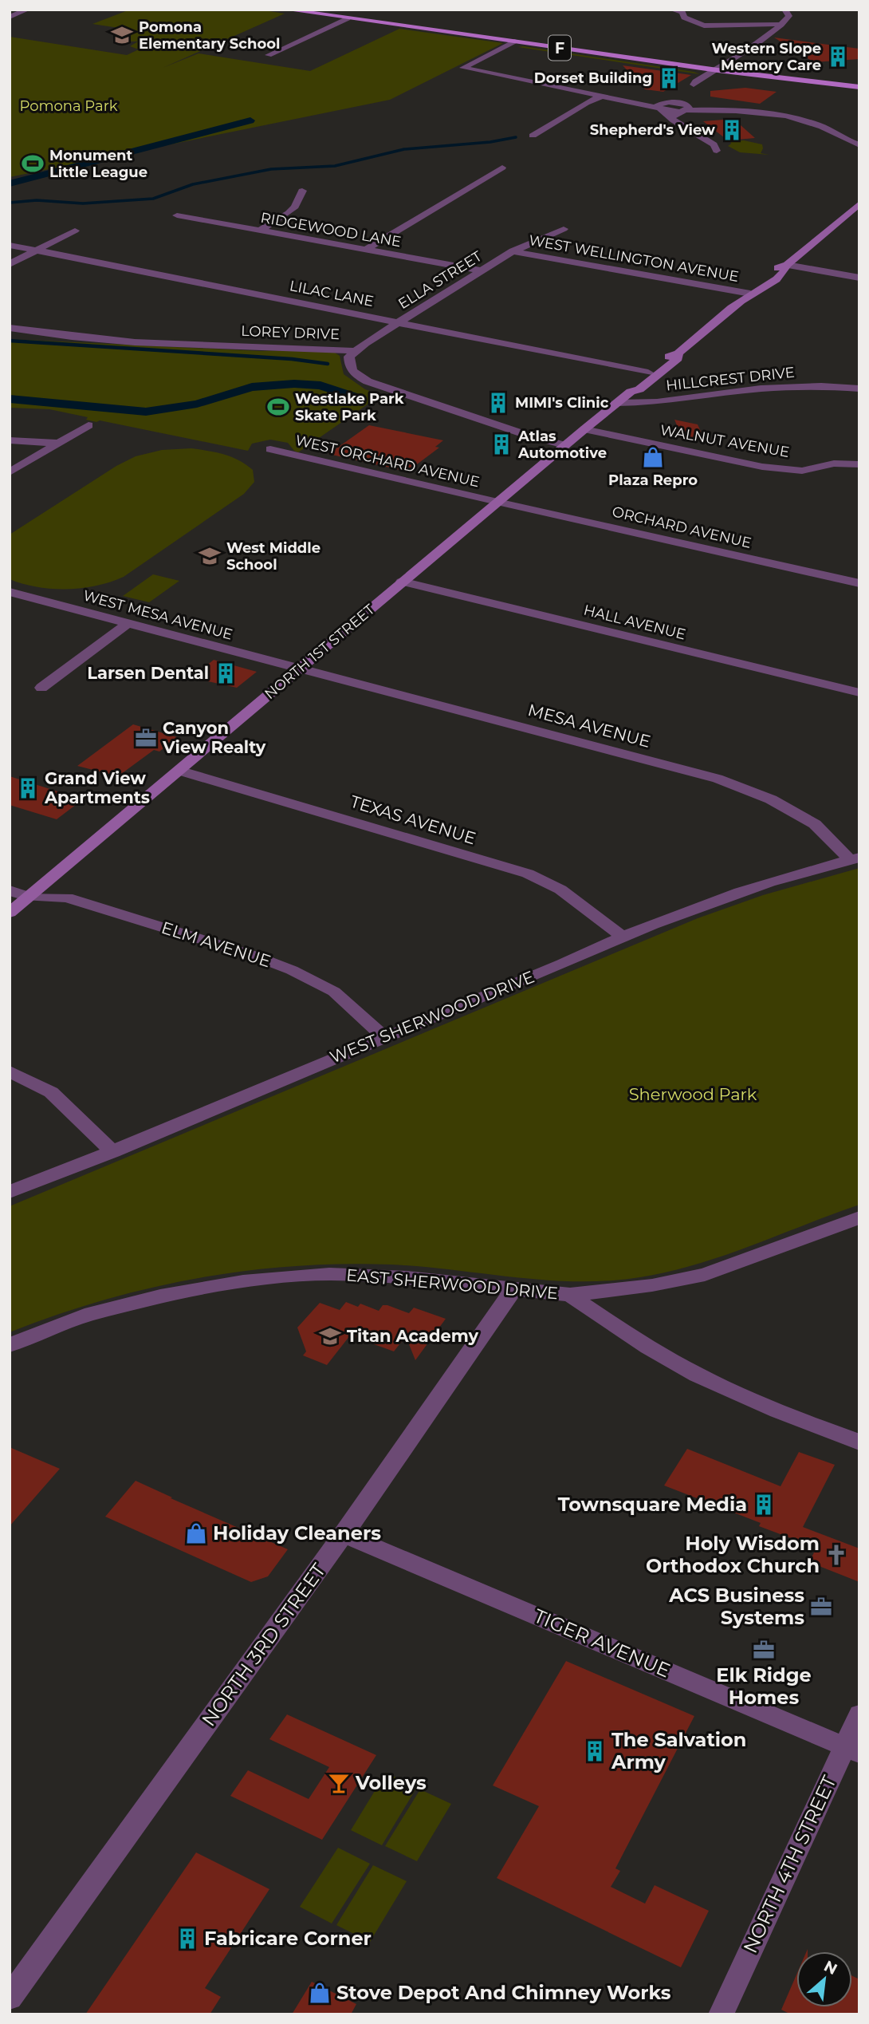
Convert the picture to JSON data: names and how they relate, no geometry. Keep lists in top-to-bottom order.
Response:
{
  "streets": {
    "main road": ["F", "NORTH 1ST STREET"],
    "street": [
      "RIDGEWOOD LANE",
      "WEST WELLINGTON AVENUE",
      "ELLA STREET",
      "LILAC LANE",
      "LOREY DRIVE",
      "HILLCREST DRIVE",
      "WALNUT AVENUE",
      "WEST ORCHARD AVENUE",
      "ORCHARD AVENUE",
      "WEST MESA AVENUE",
      "HALL AVENUE",
      "MESA AVENUE",
      "TEXAS AVENUE",
      "ELM AVENUE",
      "WEST SHERWOOD DRIVE",
      "EAST SHERWOOD DRIVE",
      "TIGER AVENUE",
      "NORTH 3RD STREET",
      "NORTH 4TH STREET"
    ]
  },
  "crossings": [
    ["RIDGEWOOD LANE", "ELLA STREET"],
    ["WEST WELLINGTON AVENUE", "ELLA STREET"],
    ["WEST WELLINGTON AVENUE", "NORTH 1ST STREET"],
    ["ELLA STREET", "LILAC LANE"],
    ["ELLA STREET", "LOREY DRIVE"],
    ["LILAC LANE", "NORTH 1ST STREET"],
    ["LOREY DRIVE", "NORTH 1ST STREET"],
    ["HILLCREST DRIVE", "NORTH 1ST STREET"],
    ["WALNUT AVENUE", "NORTH 1ST STREET"],
    ["WEST ORCHARD AVENUE", "ORCHARD AVENUE"],
    ["WEST ORCHARD AVENUE", "NORTH 1ST STREET"],
    ["ORCHARD AVENUE", "NORTH 1ST STREET"],
    ["WEST MESA AVENUE", "NORTH 1ST STREET"],
    ["WEST MESA AVENUE", "MESA AVENUE"],
    ["HALL AVENUE", "NORTH 1ST STREET"],
    ["NORTH 1ST STREET", "MESA AVENUE"],
    ["NORTH 1ST STREET", "TEXAS AVENUE"],
    ["NORTH 1ST STREET", "ELM AVENUE"],
    ["MESA AVENUE", "WEST SHERWOOD DRIVE"],
    ["TEXAS AVENUE", "WEST SHERWOOD DRIVE"],
    ["ELM AVENUE", "WEST SHERWOOD DRIVE"],
    ["EAST SHERWOOD DRIVE", "NORTH 3RD STREET"],
    ["TIGER AVENUE", "NORTH 3RD STREET"],
    ["TIGER AVENUE", "NORTH 4TH STREET"]
  ],
  "parks": ["Pomona Park", "Sherwood Park"],
  "places": {
    "school or university": ["Pomona Elementary School", "West Middle School", "Titan Academy"],
    "building": [
      "Western Slope Memory Care",
      "Dorset Building",
      "Shepherd's View",
      "MIMI's Clinic",
      "Atlas Automotive",
      "Larsen Dental",
      "Grand View Apartments",
      "Townsquare Media",
      "The Salvation Army",
      "Fabricare Corner"
    ],
    "sports": ["Monument Little League", "Westlake Park Skate Park"],
    "shop": ["Plaza Repro", "Holiday Cleaners", "Stove Depot And Chimney Works"],
    "office": ["Canyon View Realty", "ACS Business Systems", "Elk Ridge Homes"],
    "church": ["Holy Wisdom Orthodox Church"],
    "bar": ["Volleys"]
  },
  "north": "top right"
}
